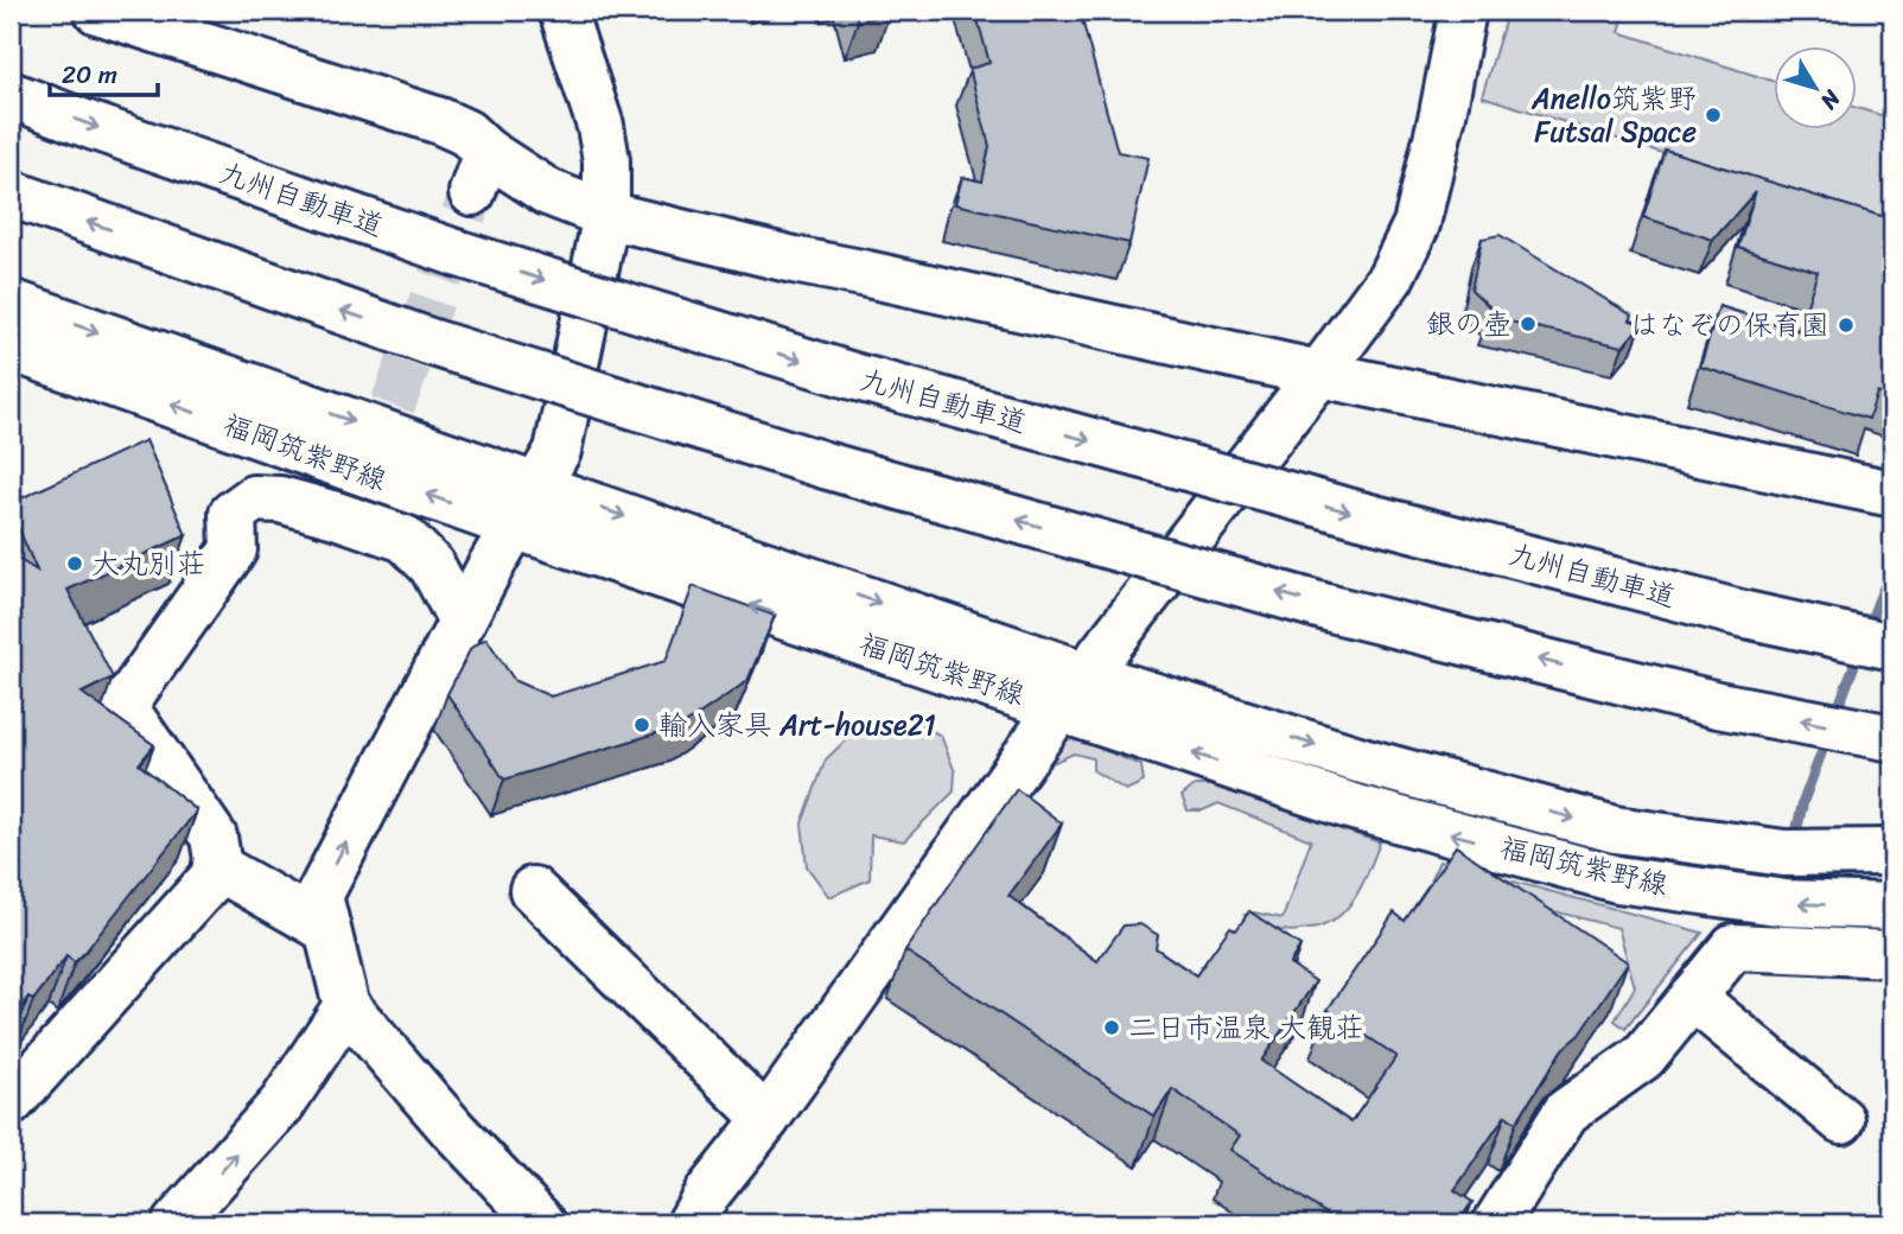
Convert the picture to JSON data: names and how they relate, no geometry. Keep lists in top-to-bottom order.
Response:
{
  "streets": {
    "main road": ["九州自動車道", "福岡筑紫野線"]
  },
  "places": [
    "Anello筑紫野 Futsal Space",
    "銀の壺",
    "はなぞの保育園",
    "大丸別荘",
    "輸入家具 Art-house21",
    "二日市温泉 大観荘"
  ],
  "scale_bar": "20 m",
  "north": "bottom right"
}
